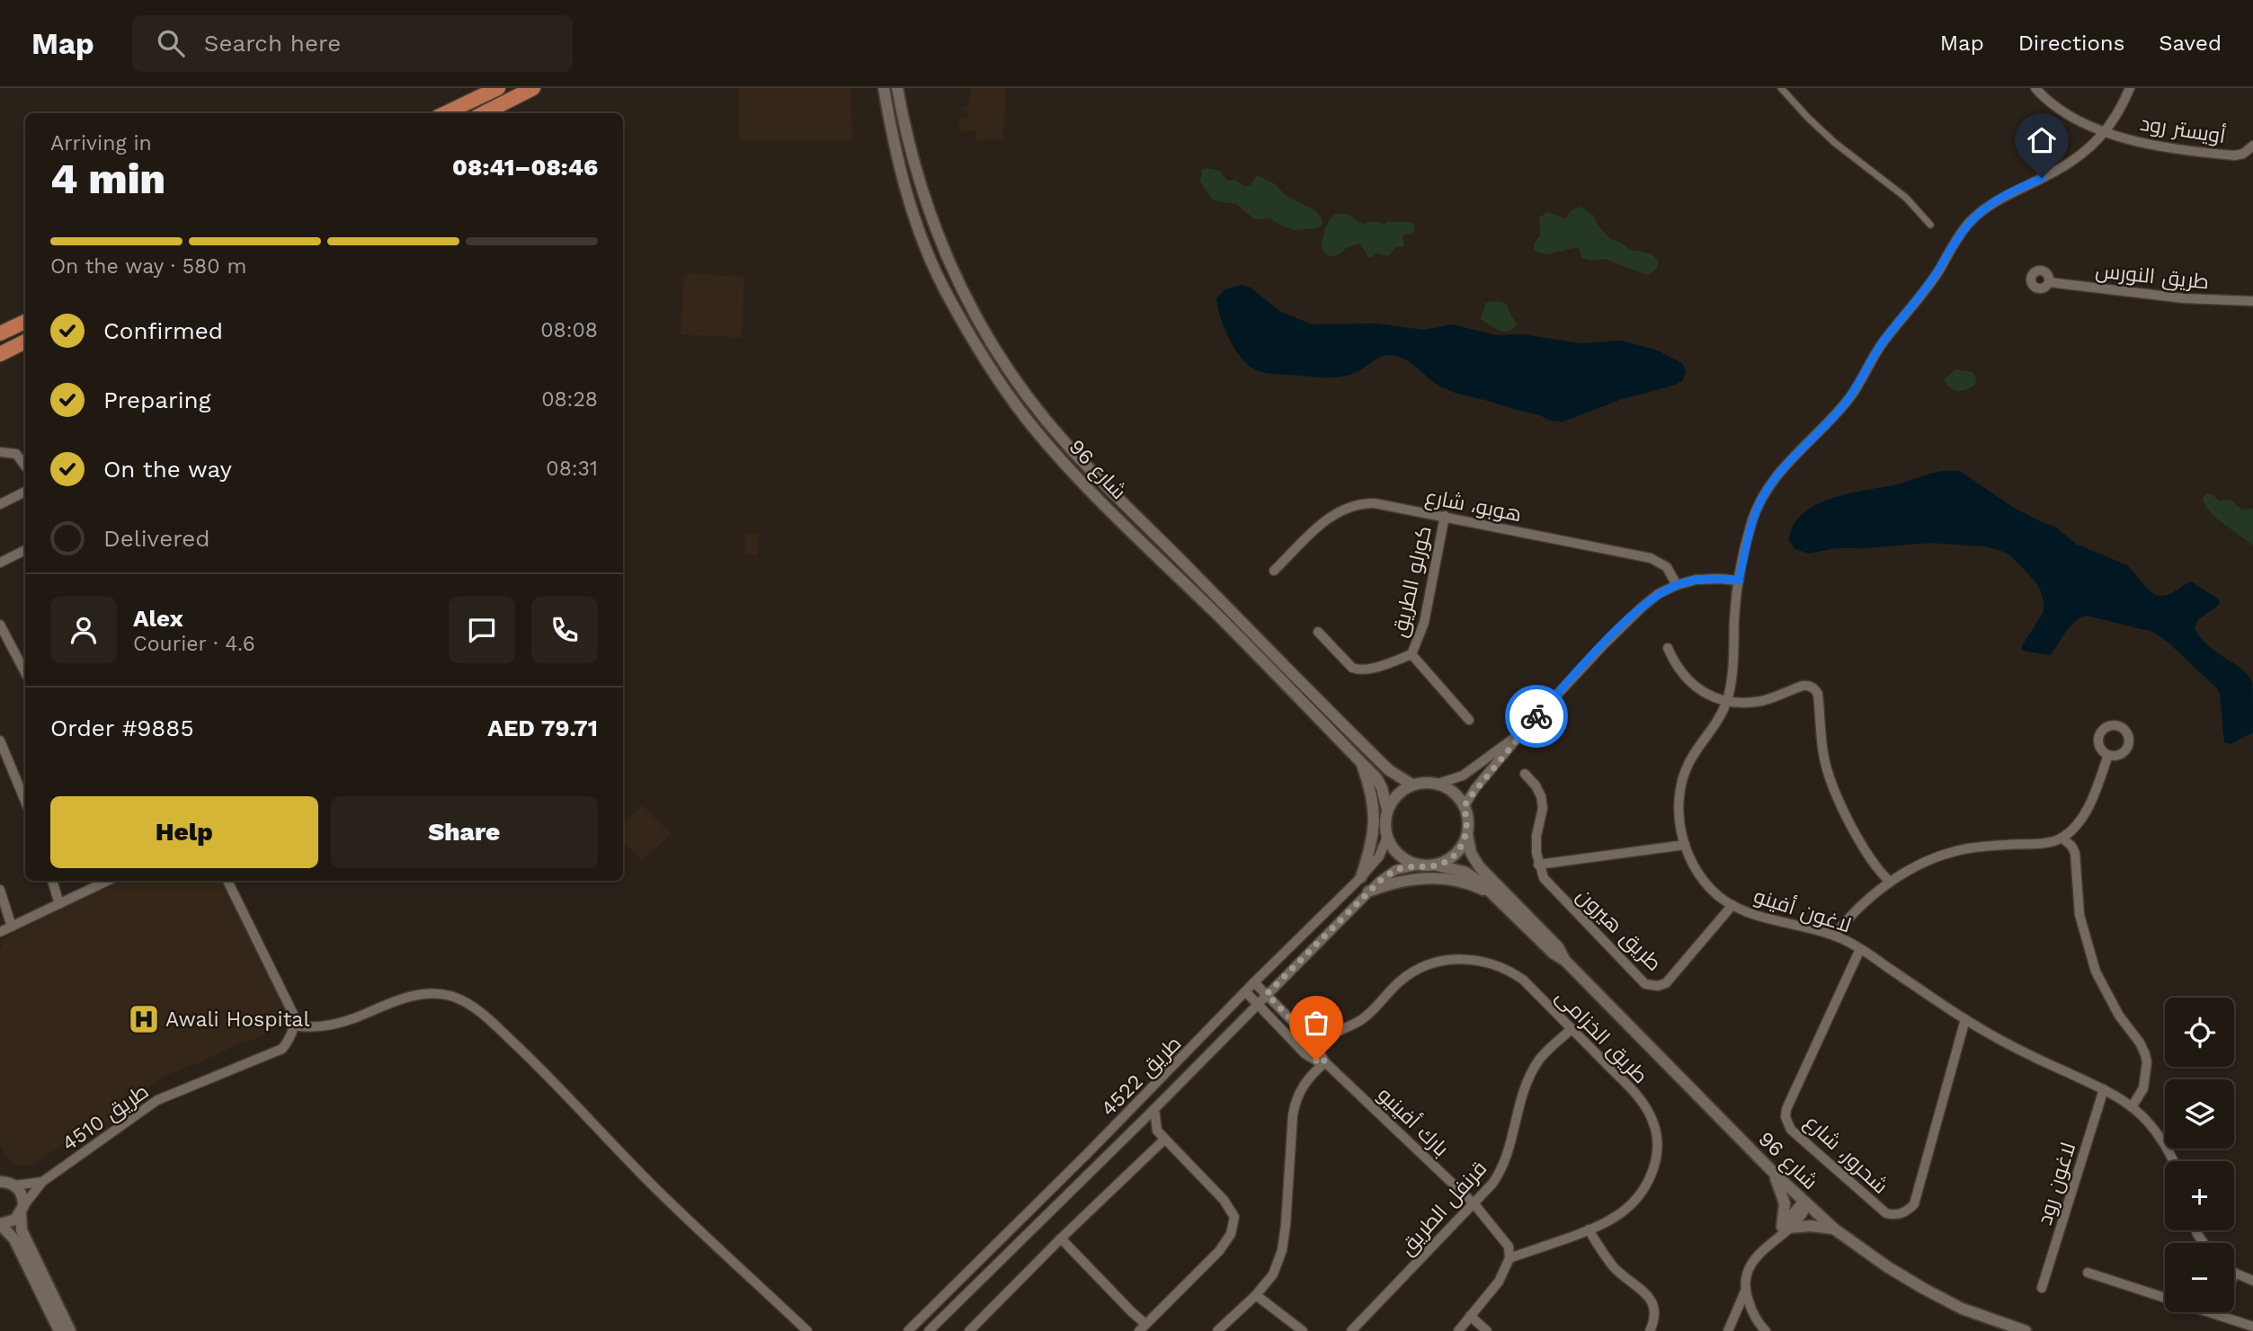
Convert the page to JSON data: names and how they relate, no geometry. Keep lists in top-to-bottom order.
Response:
{
  "streets": {
    "street": [
      "أويستر رود",
      "طريق النورس",
      "شارع 96",
      "هوبو، شارع",
      "كورلو الطريق",
      "لاغون أفينو",
      "طريق هيرون",
      "طريق الخزامى",
      "طريق 4522",
      "طريق 4510",
      "بارك أفينيو",
      "شحرور، شارع",
      "لاغون رود",
      "قرنفل الطريق"
    ]
  },
  "crossings": [
    ["أويستر رود", "لاغون أفينو"],
    ["شارع 96", "طريق 4522"],
    ["هوبو، شارع", "كورلو الطريق"],
    ["لاغون أفينو", "طريق هيرون"],
    ["لاغون أفينو", "شحرور، شارع"],
    ["لاغون أفينو", "لاغون رود"],
    ["طريق الخزامى", "بارك أفينيو"],
    ["طريق الخزامى", "قرنفل الطريق"],
    ["طريق 4522", "بارك أفينيو"],
    ["بارك أفينيو", "قرنفل الطريق"]
  ],
  "places": {
    "hospital": ["Awali Hospital"]
  },
  "page": {
    "header": "Map",
    "search": "Search here",
    "nav": ["Map", "Directions", "Saved"],
    "heading": ["4 min", "Arriving in", "08:41–08:46"],
    "panel": [
      "Alex",
      "Courier · 4.6",
      "Order #9885",
      "AED 79.71"
    ],
    "bar": "On the way · 580 m",
    "list": [
      ["Confirmed", "08:08"],
      ["Preparing", "08:28"],
      ["On the way", "08:31"],
      "Delivered"
    ],
    "buttons": ["Help", "Share"],
    "map_buttons": ["+", "−"]
  }
}
